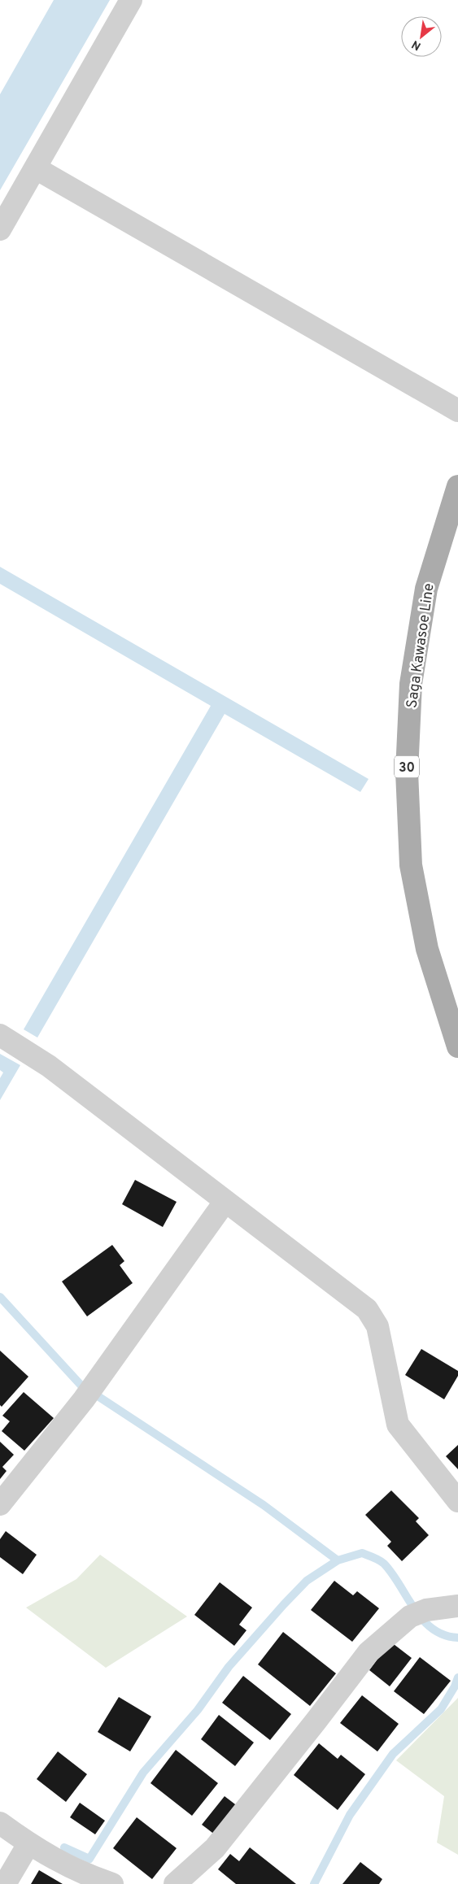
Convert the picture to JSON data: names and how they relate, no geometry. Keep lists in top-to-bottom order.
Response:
{
  "streets": {
    "main road": ["Saga Kawasoe Line", "30"]
  },
  "north": "bottom left"
}
